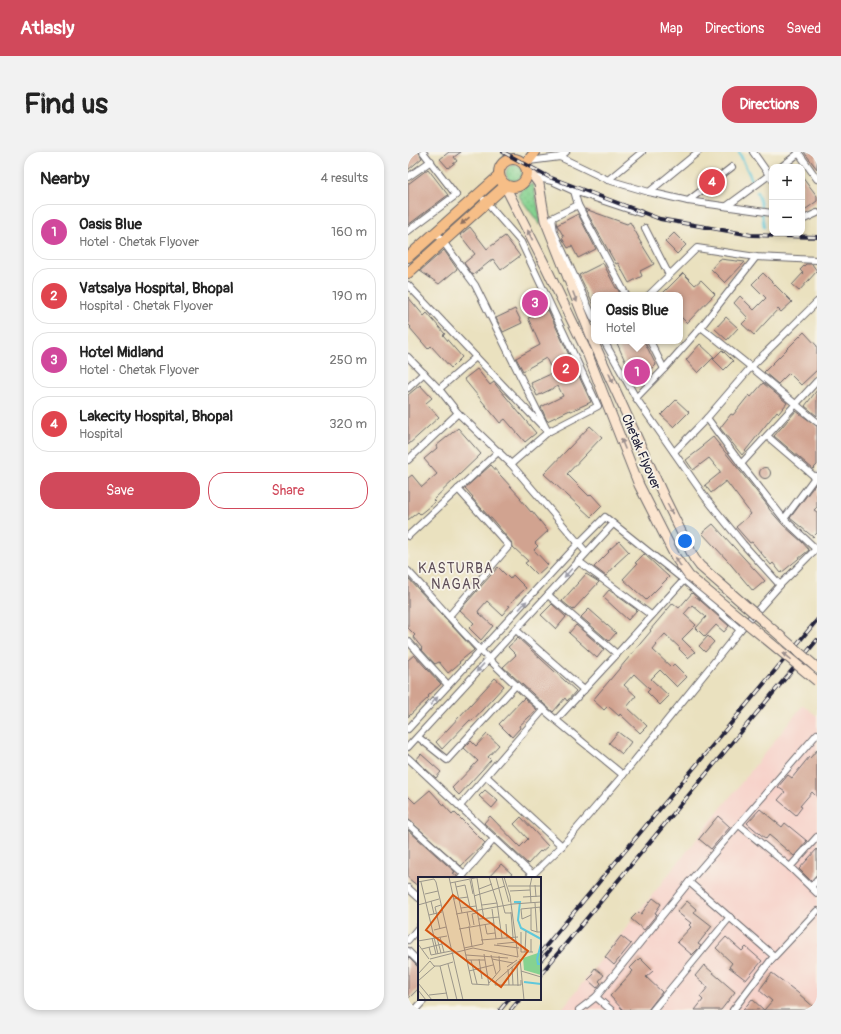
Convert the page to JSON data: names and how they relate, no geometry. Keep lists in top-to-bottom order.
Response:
{
  "streets": {
    "main road": ["Chetak Flyover"]
  },
  "districts": ["KASTURBA NAGAR"],
  "page": {
    "header": "Atlasly",
    "nav": ["Map", "Directions", "Saved"],
    "buttons": [
      "Directions",
      ["Save", "Share"]
    ],
    "title": "Find us",
    "heading": ["Nearby", "4 results"],
    "map_buttons": ["+", "−"],
    "pins": [
      "4",
      "3",
      "2",
      "1"
    ],
    "list": [
      {
        "mark": "1",
        "name": "Oasis Blue",
        "note": "Hotel · Chetak Flyover",
        "value": "160 m"
      },
      {
        "mark": "2",
        "name": "Vatsalya Hospital, Bhopal",
        "note": "Hospital · Chetak Flyover",
        "value": "190 m"
      },
      {
        "mark": "3",
        "name": "Hotel Midland",
        "note": "Hotel · Chetak Flyover",
        "value": "250 m"
      },
      {
        "mark": "4",
        "name": "Lakecity Hospital, Bhopal",
        "note": "Hospital",
        "value": "320 m"
      }
    ],
    "popup": ["Oasis Blue", "Hotel"]
  }
}
